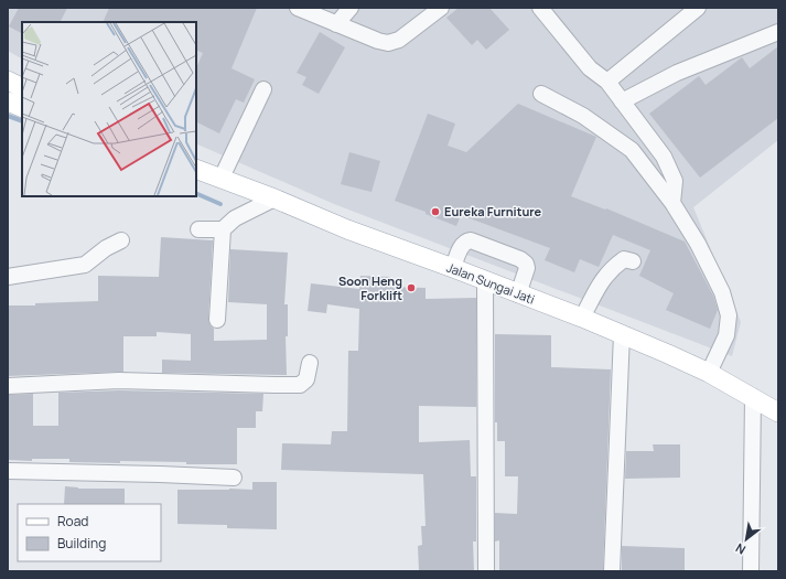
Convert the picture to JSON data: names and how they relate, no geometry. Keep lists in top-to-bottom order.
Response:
{
  "streets": {
    "main road": ["Jalan Sungai Jati"]
  },
  "places": ["Eureka Furniture", "Soon Heng Forklift"],
  "legend": ["Road", "Building"],
  "north": "bottom left"
}
